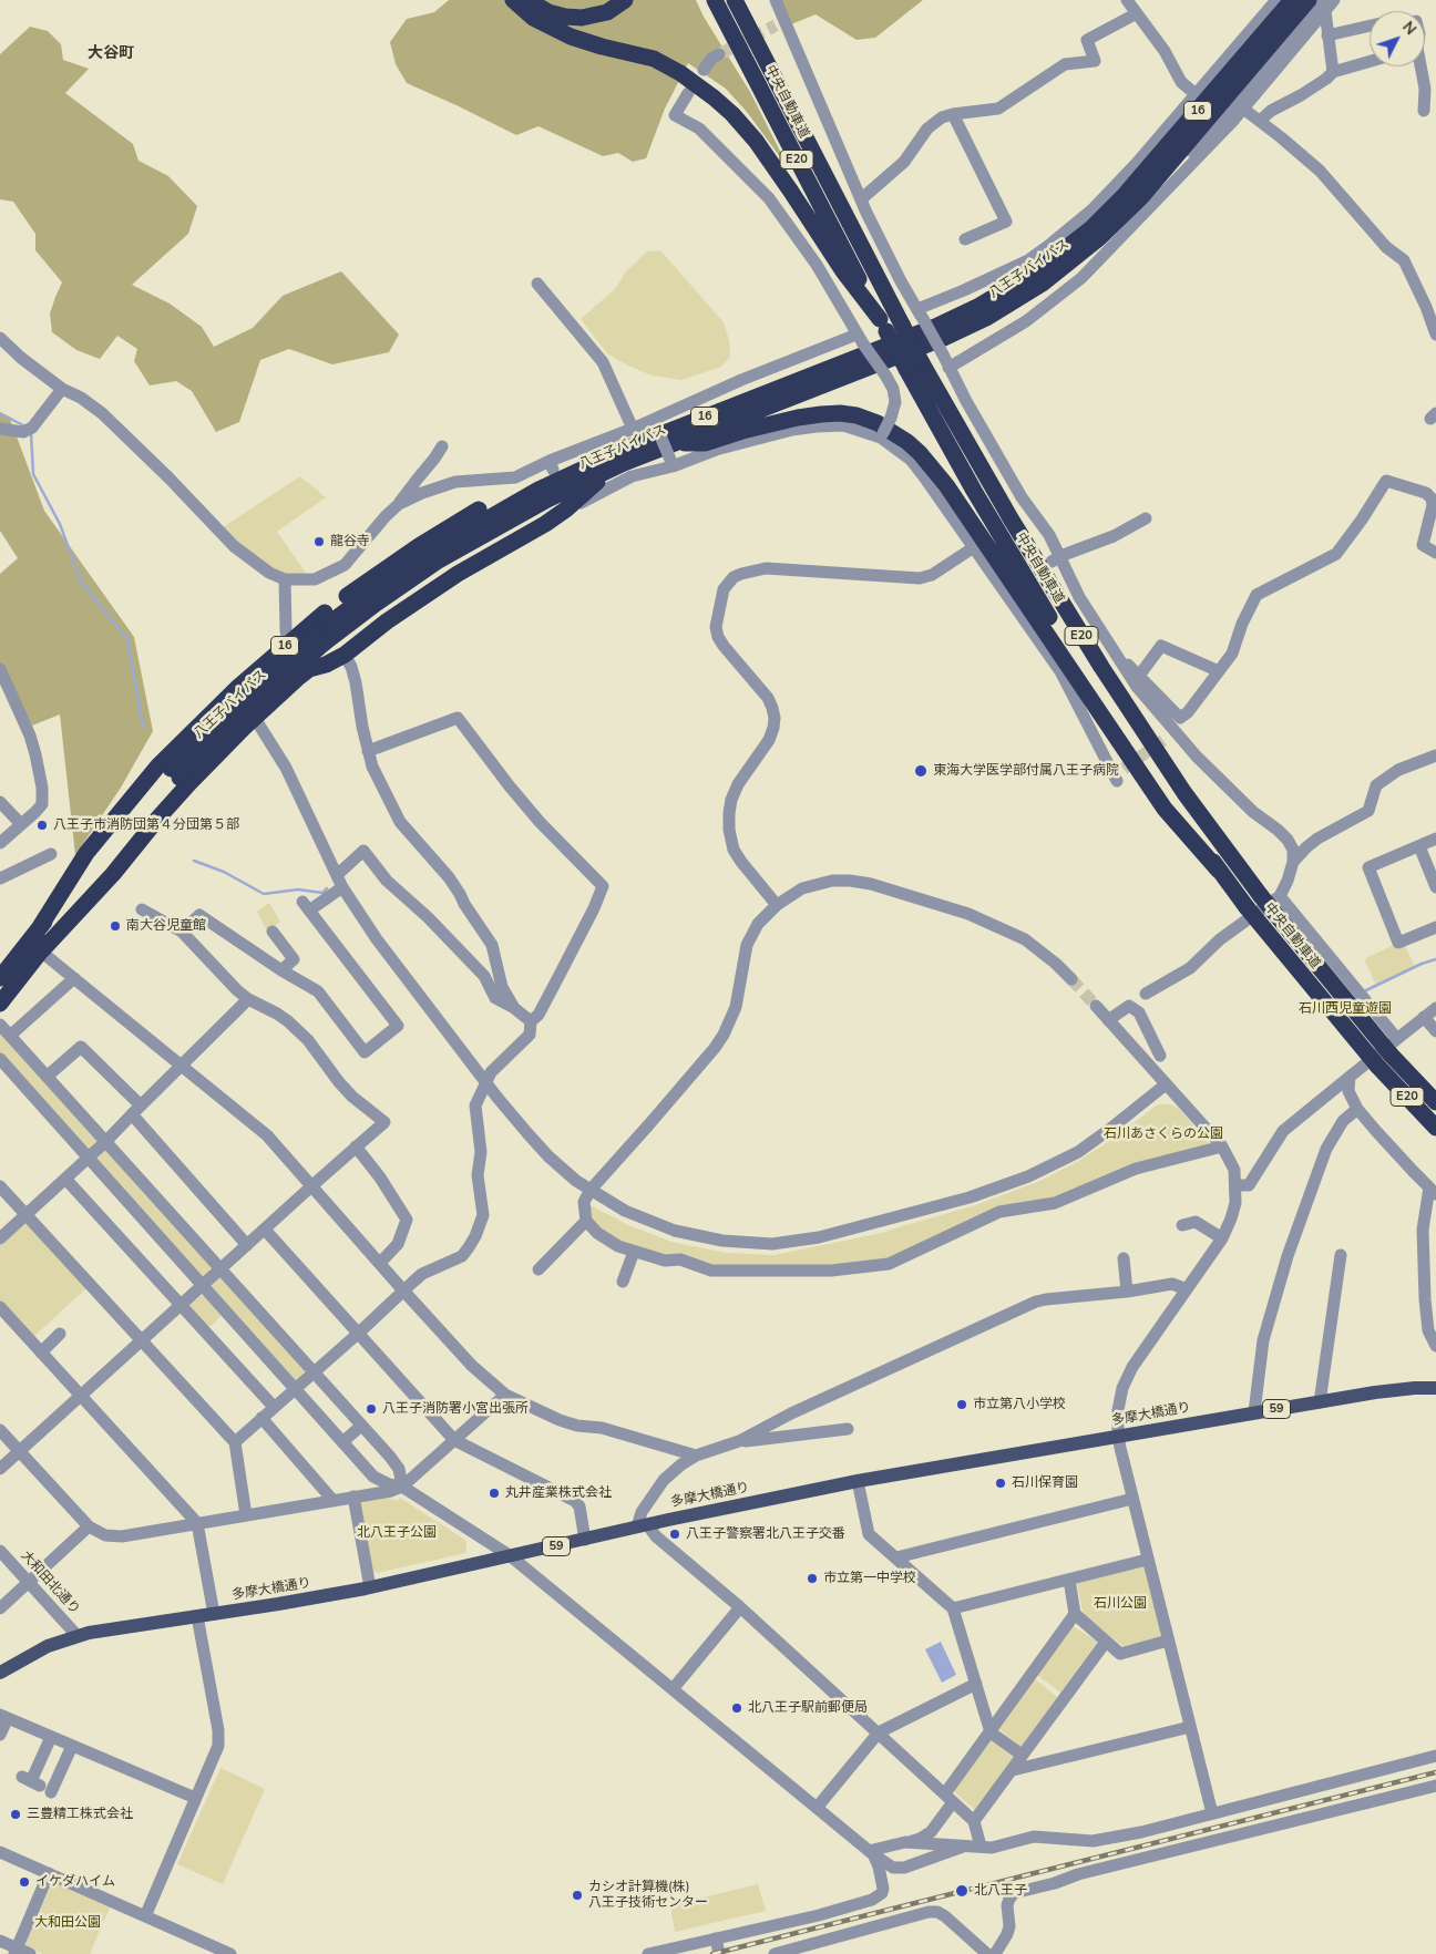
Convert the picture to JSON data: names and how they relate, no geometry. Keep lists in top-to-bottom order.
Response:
{
  "streets": {
    "highway": [
      "中央自動車道",
      "16",
      "E20",
      "八王子バイパス"
    ],
    "main road": ["59", "多摩大橋通り"],
    "street": ["大和田北通り"]
  },
  "crossings": [
    ["16", "八王子バイパス"],
    ["多摩大橋通り", "大和田北通り"]
  ],
  "districts": ["大谷町"],
  "parks": [
    "石川西児童遊園",
    "石川あさくらの公園",
    "北八王子公園",
    "石川公園",
    "大和田公園"
  ],
  "places": [
    "龍谷寺",
    "東海大学医学部付属八王子病院",
    "八王子市消防団第４分団第５部",
    "南大谷児童館",
    "市立第八小学校",
    "八王子消防署小宮出張所",
    "石川保育園",
    "丸井産業株式会社",
    "八王子警察署北八王子交番",
    "市立第一中学校",
    "北八王子駅前郵便局",
    "三豊精工株式会社",
    "イケダハイム",
    "北八王子",
    "カシオ計算機(株) 八王子技術センター"
  ],
  "north": "top right"
}
